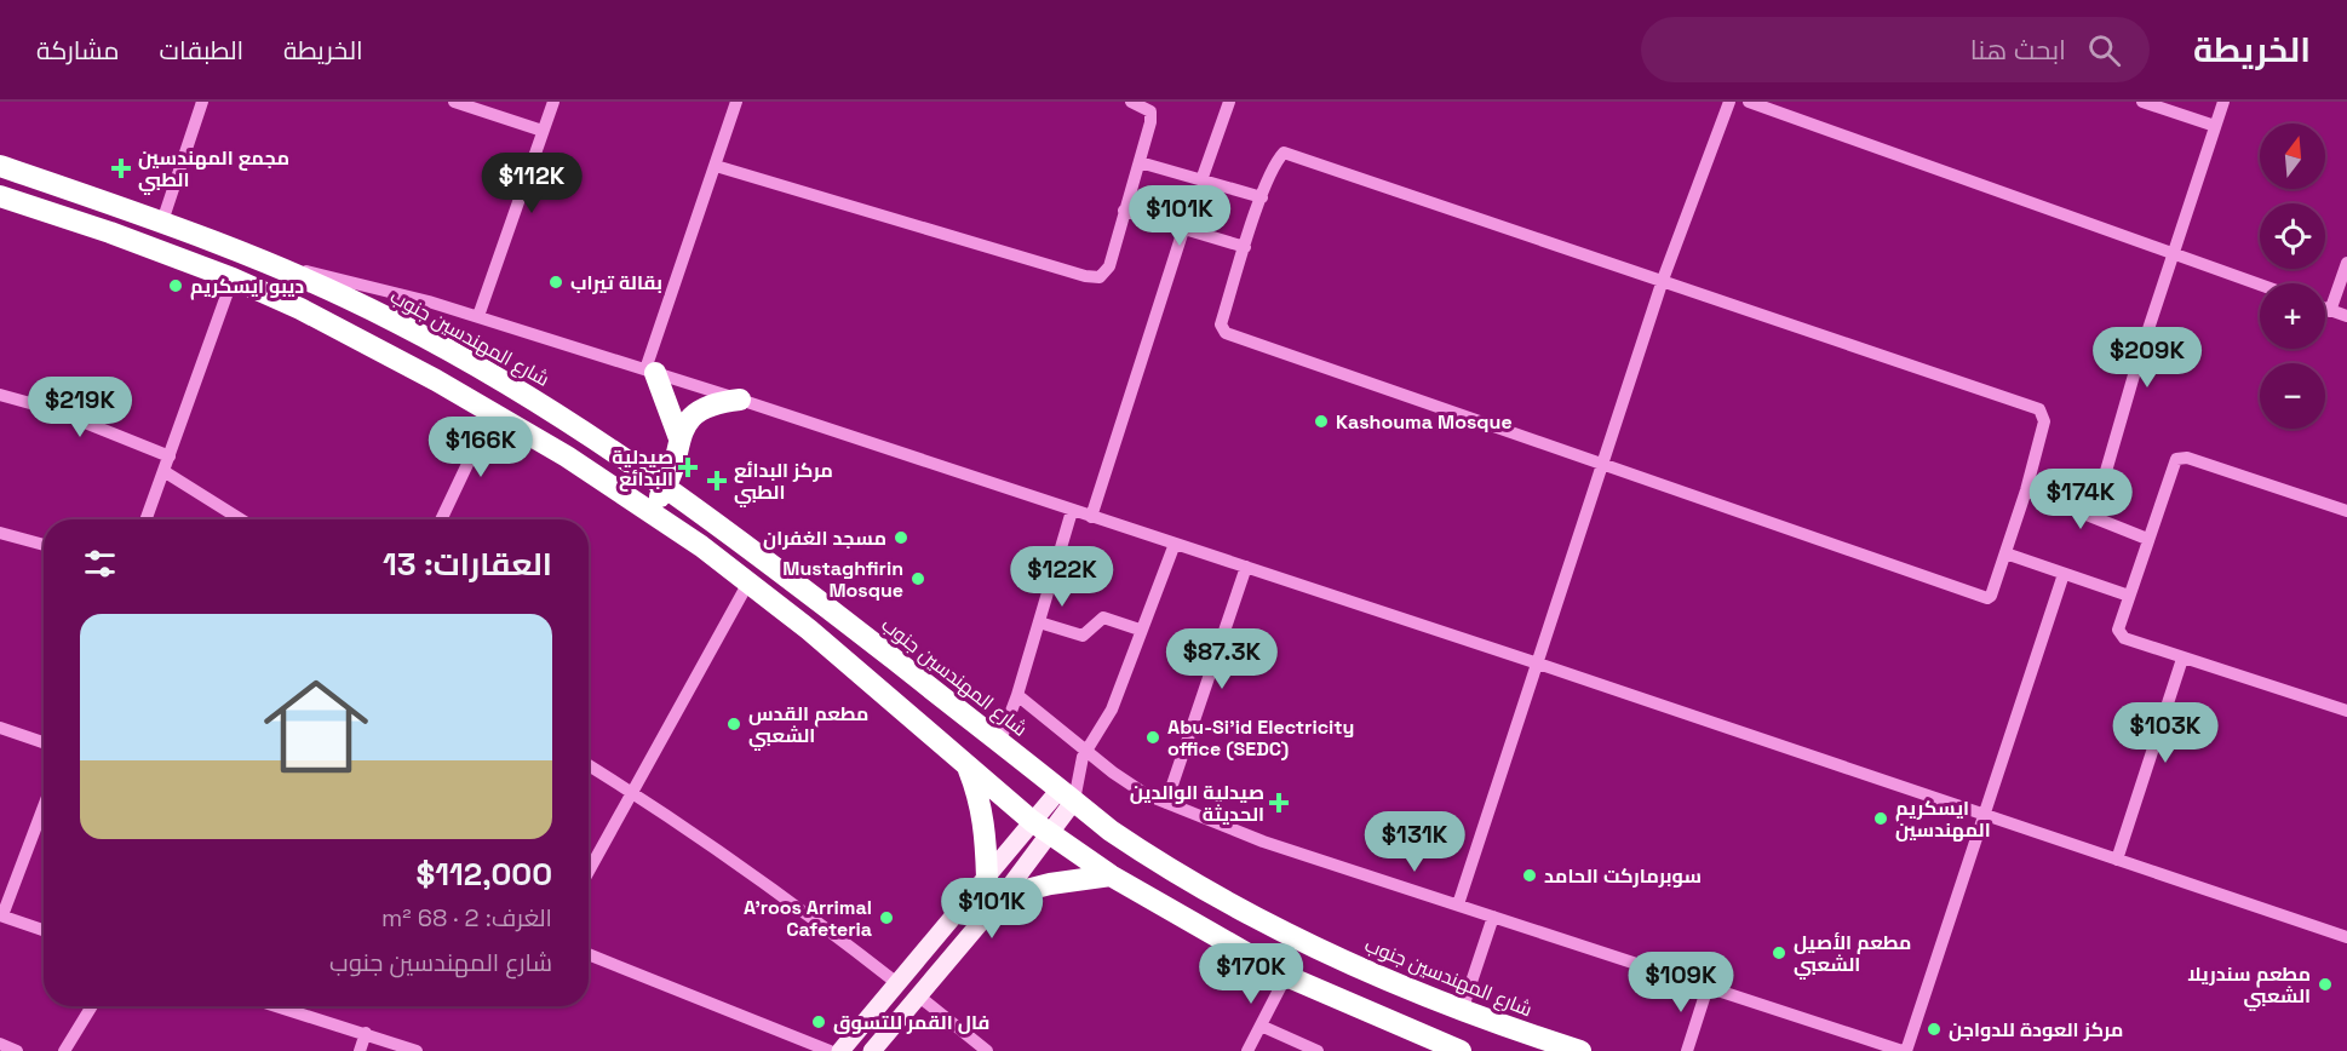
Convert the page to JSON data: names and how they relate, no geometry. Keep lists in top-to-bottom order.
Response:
{
  "streets": {
    "highway": ["شارع المهندسين جنوب"]
  },
  "places": {
    "health": [
      "مجمع المهندسين الطبي",
      "صيدلية البدائع",
      "مركز البدائع الطبي",
      "صيدلية الوالدين الحديثة"
    ],
    "other": [
      "بقالة تيراب",
      "ديبو ايسكريم",
      "Kashouma Mosque",
      "مسجد الغفران",
      "Mustaghfirin Mosque",
      "مطعم القدس الشعبي",
      "Abu-Si'id Electricity office (SEDC)",
      "ايسكريم المهندسين",
      "سوبرماركت الحامد",
      "A'roos Arrimal Cafeteria",
      "مطعم الأصيل الشعبي",
      "مطعم سندريلا الشعبي",
      "فال القمر للتسوق",
      "مركز العودة للدواجن"
    ]
  },
  "north": "top",
  "page": {
    "header": "الخريطة",
    "search": "ابحث هنا",
    "nav": ["الخريطة", "الطبقات", "مشاركة"],
    "map_buttons": ["+", "−"],
    "price": [
      "$112K",
      "$101K",
      "$209K",
      "$219K",
      "$166K",
      "$174K",
      "$122K",
      "$87.3K",
      "$103K",
      "$131K",
      "$101K",
      "$170K",
      "$109K"
    ],
    "heading": "العقارات: 13",
    "list": [
      {
        "name": "$112,000",
        "note": "الغرف: 2 · 68 m² · شارع المهندسين جنوب"
      }
    ]
  }
}
